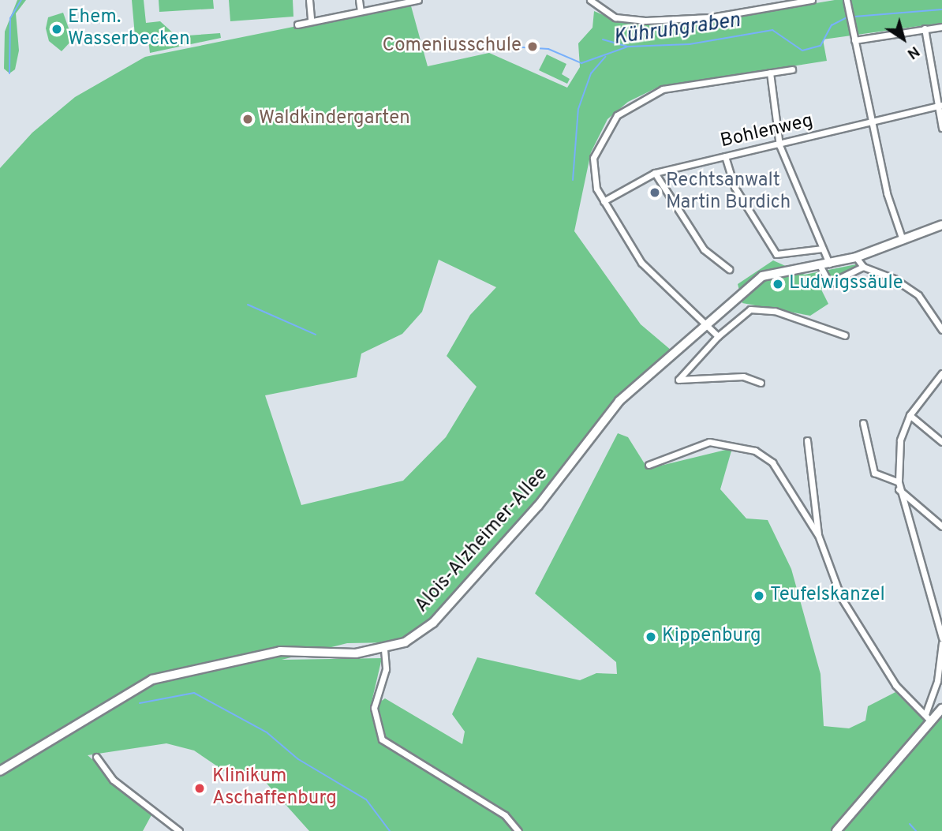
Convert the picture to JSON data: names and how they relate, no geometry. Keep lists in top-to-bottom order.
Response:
{
  "streets": {
    "street": ["Bohlenweg", "Alois-Alzheimer-Allee"]
  },
  "water": ["Kühruhgraben"],
  "places": [
    "Ehem. Wasserbecken",
    "Comeniusschule",
    "Waldkindergarten",
    "Rechtsanwalt Martin Burdich",
    "Ludwigssäule",
    "Teufelskanzel",
    "Kippenburg",
    "Klinikum Aschaffenburg"
  ],
  "north": "bottom right"
}
